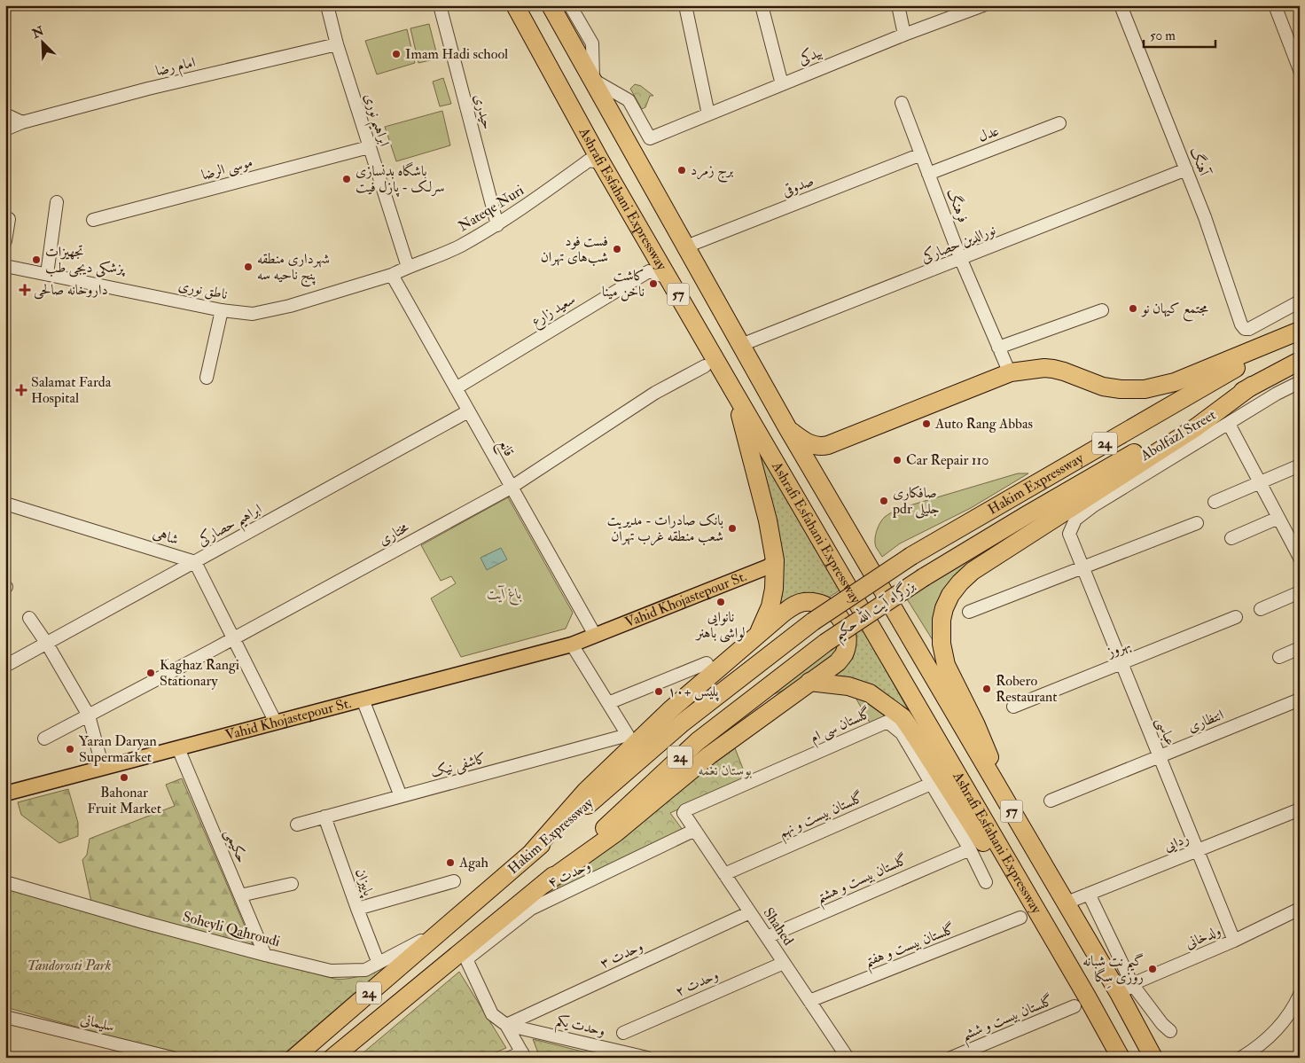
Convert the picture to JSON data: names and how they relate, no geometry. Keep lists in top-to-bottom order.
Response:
{
  "streets": {
    "highway": [
      "Ashrafi Esfahani Expressway",
      "57",
      "24",
      "Hakim Expressway",
      "بزرگراه آیت الله حکیم"
    ],
    "main road": ["Vahid Khojastepour St."],
    "street": [
      "بیدکی",
      "امام رضا",
      "حیدری",
      "ابراهیم نوری",
      "عدل",
      "آهنگ",
      "موسی الرضا",
      "صدوقی",
      "فرهنگ",
      "Nateqe Nuri",
      "نورالدین حصارکی",
      "ناطق نوری",
      "سعید زارع",
      "Abolfazl Street",
      "قانع",
      "ابراهیم حصارکی",
      "مختاری",
      "شاهی",
      "بهروز",
      "انتظاری",
      "گلستان سی ام",
      "عباسی",
      "کاشفی نیک",
      "گلستان بیست و نهم",
      "ردایی",
      "حکیمی",
      "وحدت ۴",
      "گلستان بیست و هشتم",
      "پاییزان",
      "Shahed",
      "Soheyli Qahroudi",
      "ولدخانی",
      "گلستان بیست و هفتم",
      "وحدت ۳",
      "وحدت ۲",
      "گلستان بیست و ششم",
      "سلیمانی",
      "وحدت یکم"
    ]
  },
  "crossings": [
    ["بیدکی", "Ashrafi Esfahani Expressway"],
    ["امام رضا", "ابراهیم نوری"],
    ["حیدری", "Nateqe Nuri"],
    ["ابراهیم نوری", "موسی الرضا"],
    ["ابراهیم نوری", "Nateqe Nuri"],
    ["عدل", "فرهنگ"],
    ["آهنگ", "نورالدین حصارکی"],
    ["صدوقی", "Ashrafi Esfahani Expressway"],
    ["صدوقی", "فرهنگ"],
    ["Ashrafi Esfahani Expressway", "Nateqe Nuri"],
    ["Ashrafi Esfahani Expressway", "نورالدین حصارکی"],
    ["Ashrafi Esfahani Expressway", "سعید زارع"],
    ["Ashrafi Esfahani Expressway", "ردایی"],
    ["Ashrafi Esfahani Expressway", "ولدخانی"],
    ["فرهنگ", "نورالدین حصارکی"],
    ["Nateqe Nuri", "ناطق نوری"],
    ["Nateqe Nuri", "قانع"],
    ["ناطق نوری", "قانع"],
    ["سعید زارع", "قانع"],
    ["Abolfazl Street", "عباسی"],
    ["قانع", "ابراهیم حصارکی"],
    ["قانع", "مختاری"],
    ["قانع", "Vahid Khojastepour St."],
    ["Hakim Expressway", "بزرگراه آیت الله حکیم"],
    ["Hakim Expressway", "Soheyli Qahroudi"],
    ["ابراهیم حصارکی", "شاهی"],
    ["Vahid Khojastepour St.", "حکیمی"],
    ["بهروز", "عباسی"],
    ["انتظاری", "عباسی"],
    ["گلستان سی ام", "گلستان بیست و نهم"],
    ["گلستان سی ام", "گلستان بیست و هشتم"],
    ["گلستان سی ام", "Shahed"],
    ["عباسی", "ردایی"],
    ["عباسی", "ولدخانی"],
    ["کاشفی نیک", "پاییزان"],
    ["گلستان بیست و نهم", "Shahed"],
    ["حکیمی", "Soheyli Qahroudi"],
    ["وحدت ۴", "Shahed"],
    ["وحدت ۴", "وحدت ۳"],
    ["وحدت ۴", "وحدت یکم"],
    ["گلستان بیست و هشتم", "Shahed"],
    ["Shahed", "گلستان بیست و هفتم"],
    ["Shahed", "وحدت ۳"],
    ["Shahed", "وحدت ۲"],
    ["وحدت ۳", "وحدت یکم"]
  ],
  "parks": ["باغ آیت", "بوستان نغمه", "Tandorosti Park"],
  "places": {
    "other": [
      "Imam Hadi school",
      "برج زمرد",
      "باشگاه بدنسازی سرلک - پازل فیت",
      "فست فود شب‌های تهران",
      "تجهیزات پزشکی دیجی طب",
      "شهرداری منطقه پنج ناحیه سه",
      "کاشت ناخن مینا",
      "مجتمع کیهان نو",
      "Auto Rang Abbas",
      "Car Repair 110",
      "صافکاری pdr جلیلی",
      "بانک صادرات - مدیریت شعب منطقه غرب تهران",
      "نانوایی لواشی باهنر",
      "Kaghaz Rangi Stationary",
      "Robero Restaurant",
      "پلیس +۱۰",
      "Yaran Daryan Supermarket",
      "Bahonar Fruit Market",
      "Agah",
      "گیم نت شبانه روزی سِگا"
    ],
    "health": ["داروخانه صالحی", "Salamat Farda Hospital"]
  },
  "scale_bar": "50 m",
  "north": "top left"
}
